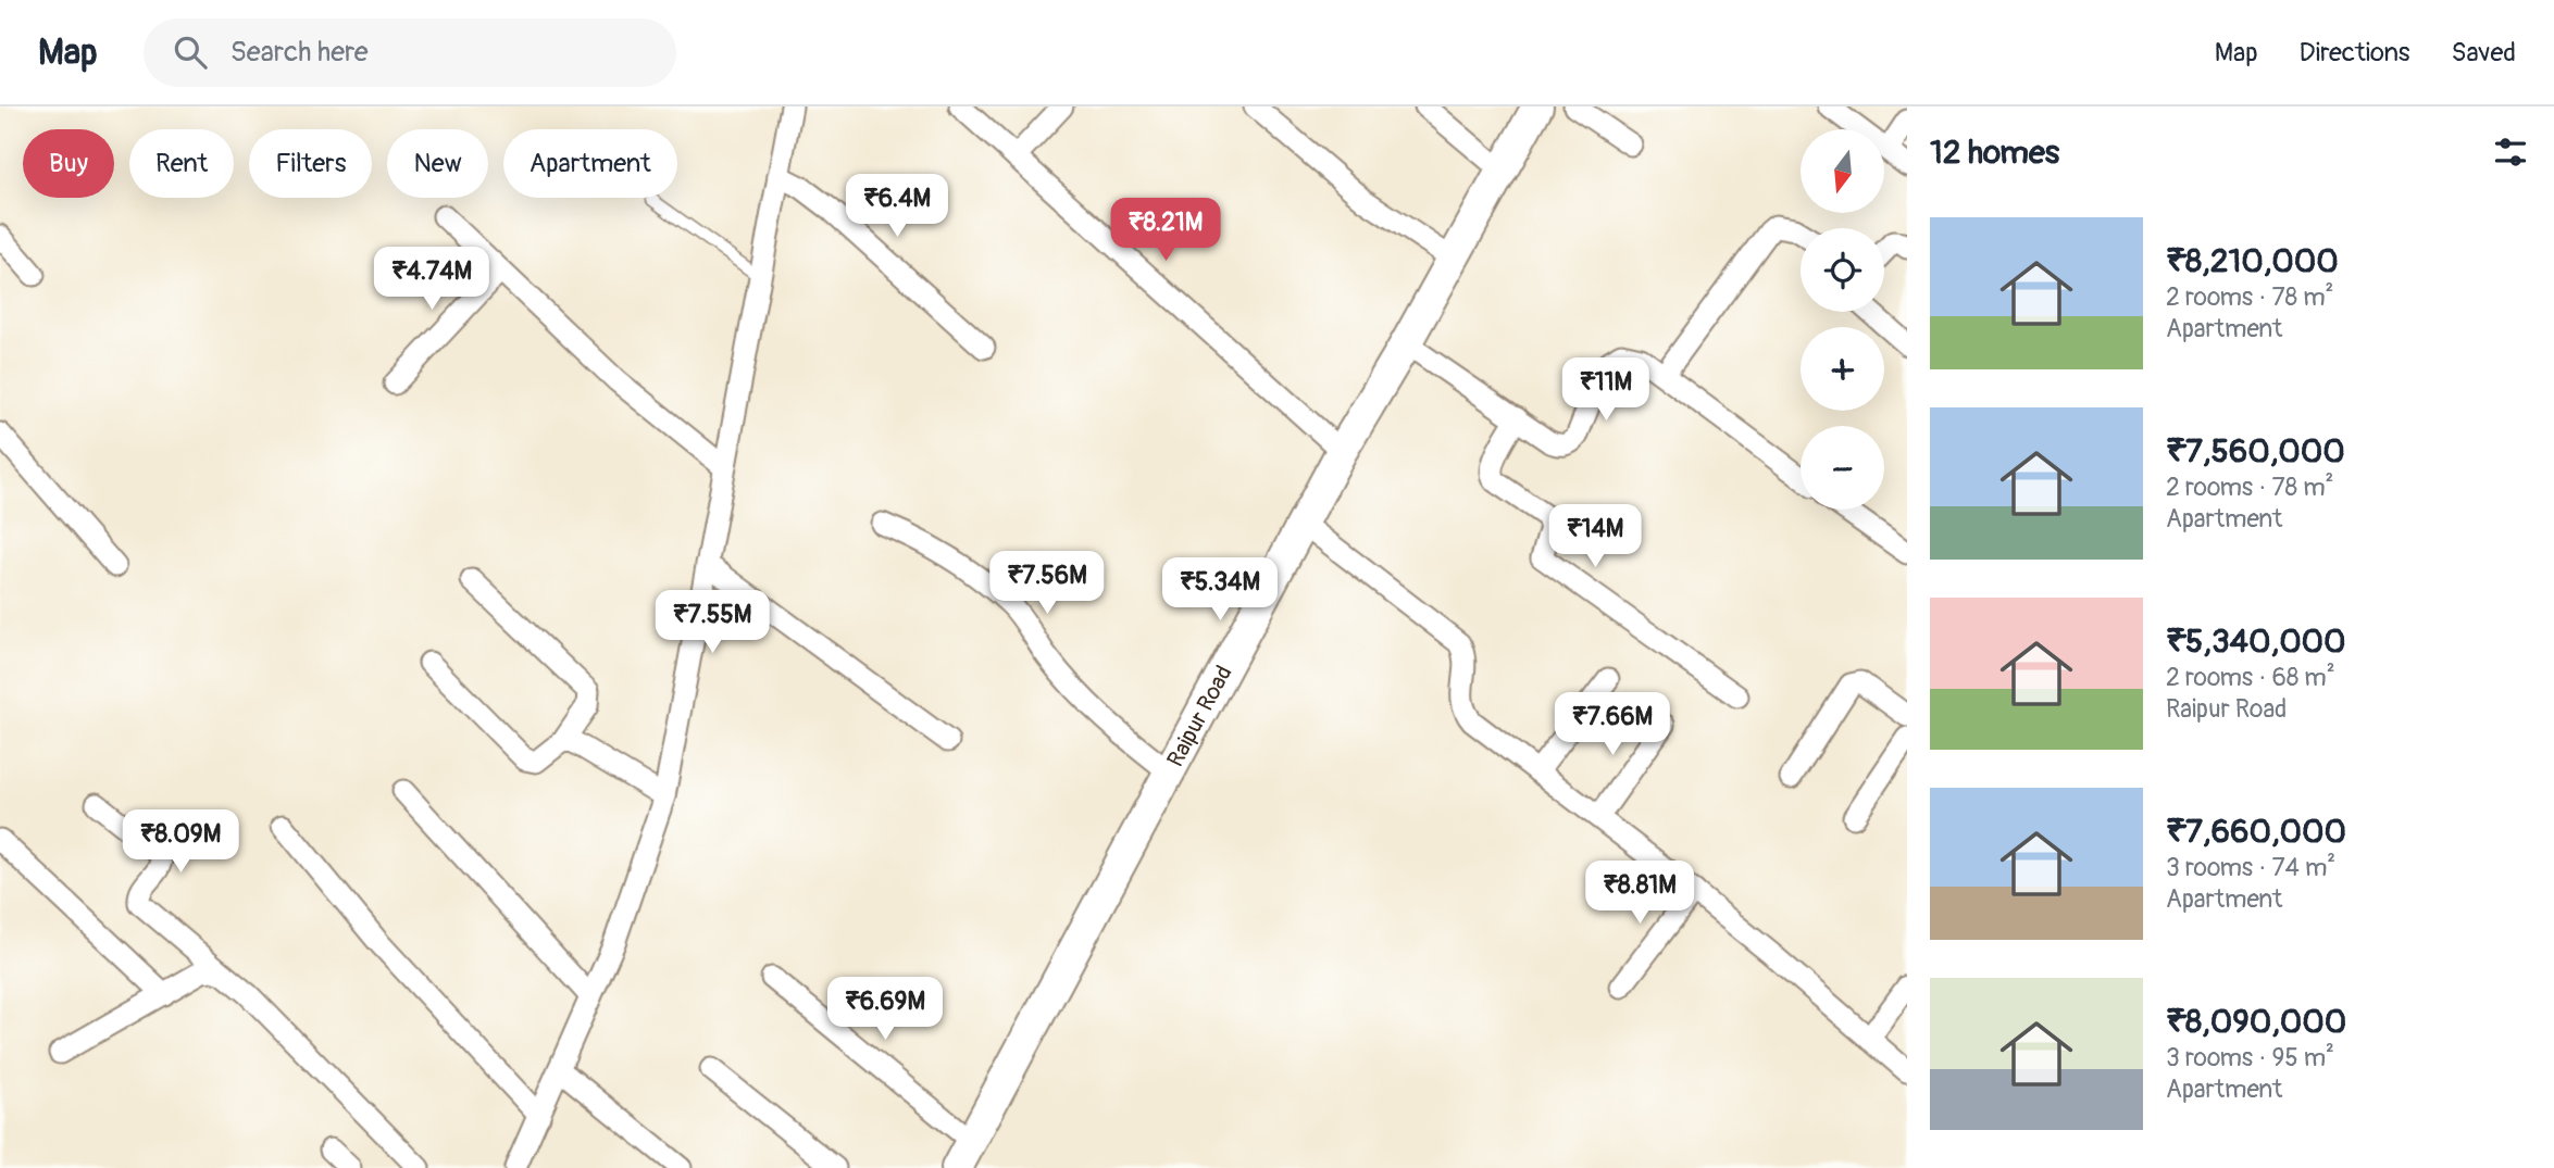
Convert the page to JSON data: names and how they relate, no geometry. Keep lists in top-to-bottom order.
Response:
{
  "streets": {
    "main road": ["Raipur Road"]
  },
  "north": "bottom",
  "page": {
    "header": "Map",
    "search": "Search here",
    "nav": ["Map", "Directions", "Saved"],
    "heading": "12 homes",
    "map_buttons": ["+", "−"],
    "chip": [
      "Buy",
      "Rent",
      "Filters",
      "New",
      "Apartment"
    ],
    "price": [
      "₹6.4M",
      "₹8.21M",
      "₹4.74M",
      "₹11M",
      "₹14M",
      "₹7.56M",
      "₹5.34M",
      "₹7.55M",
      "₹7.66M",
      "₹8.09M",
      "₹8.81M",
      "₹6.69M"
    ],
    "list": [
      {
        "name": "₹8,210,000",
        "note": "2 rooms · 78 m² · Apartment"
      },
      {
        "name": "₹7,560,000",
        "note": "2 rooms · 78 m² · Apartment"
      },
      {
        "name": "₹5,340,000",
        "note": "2 rooms · 68 m² · Raipur Road"
      },
      {
        "name": "₹7,660,000",
        "note": "3 rooms · 74 m² · Apartment"
      },
      {
        "name": "₹8,090,000",
        "note": "3 rooms · 95 m² · Apartment"
      }
    ]
  }
}
